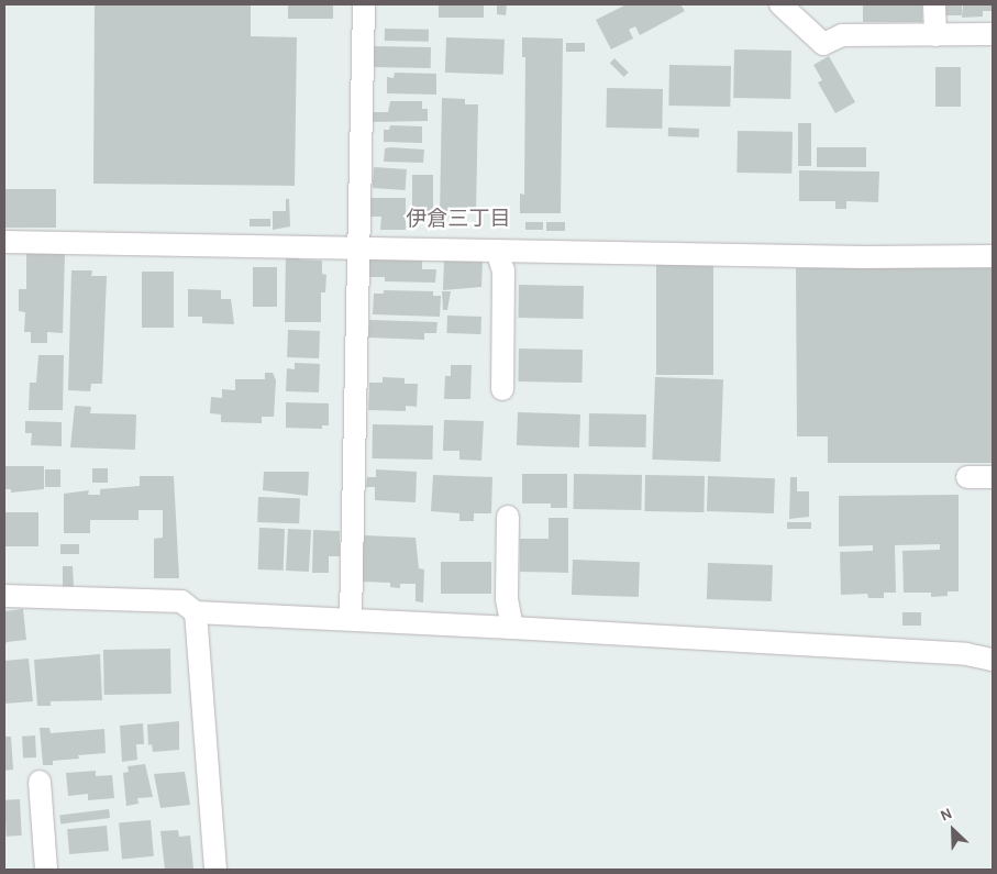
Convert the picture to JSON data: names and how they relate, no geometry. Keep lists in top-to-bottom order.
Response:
{
  "districts": ["伊倉三丁目"],
  "north": "top left"
}
